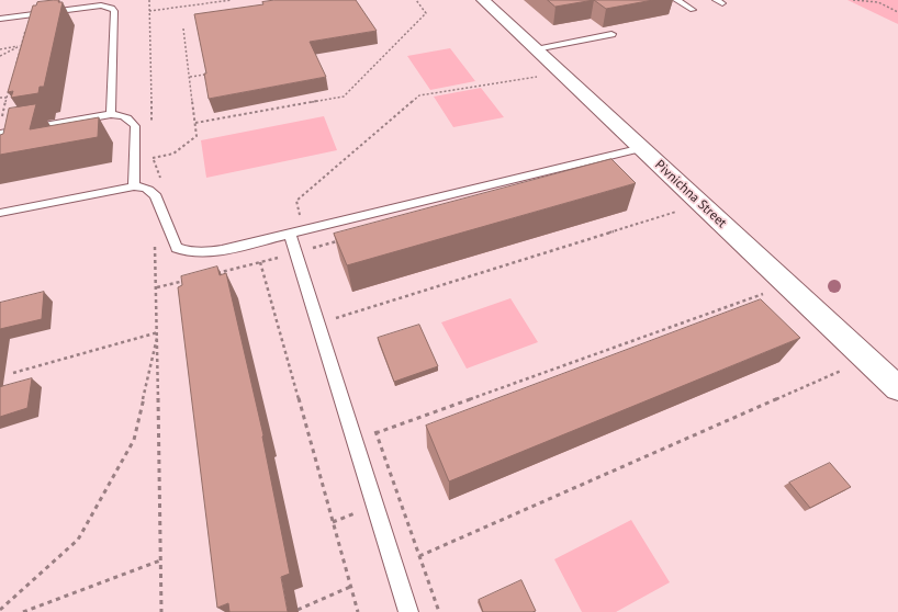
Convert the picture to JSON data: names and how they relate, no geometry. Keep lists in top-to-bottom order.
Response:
{
  "streets": {
    "street": ["Pivnichna Street"]
  }
}
